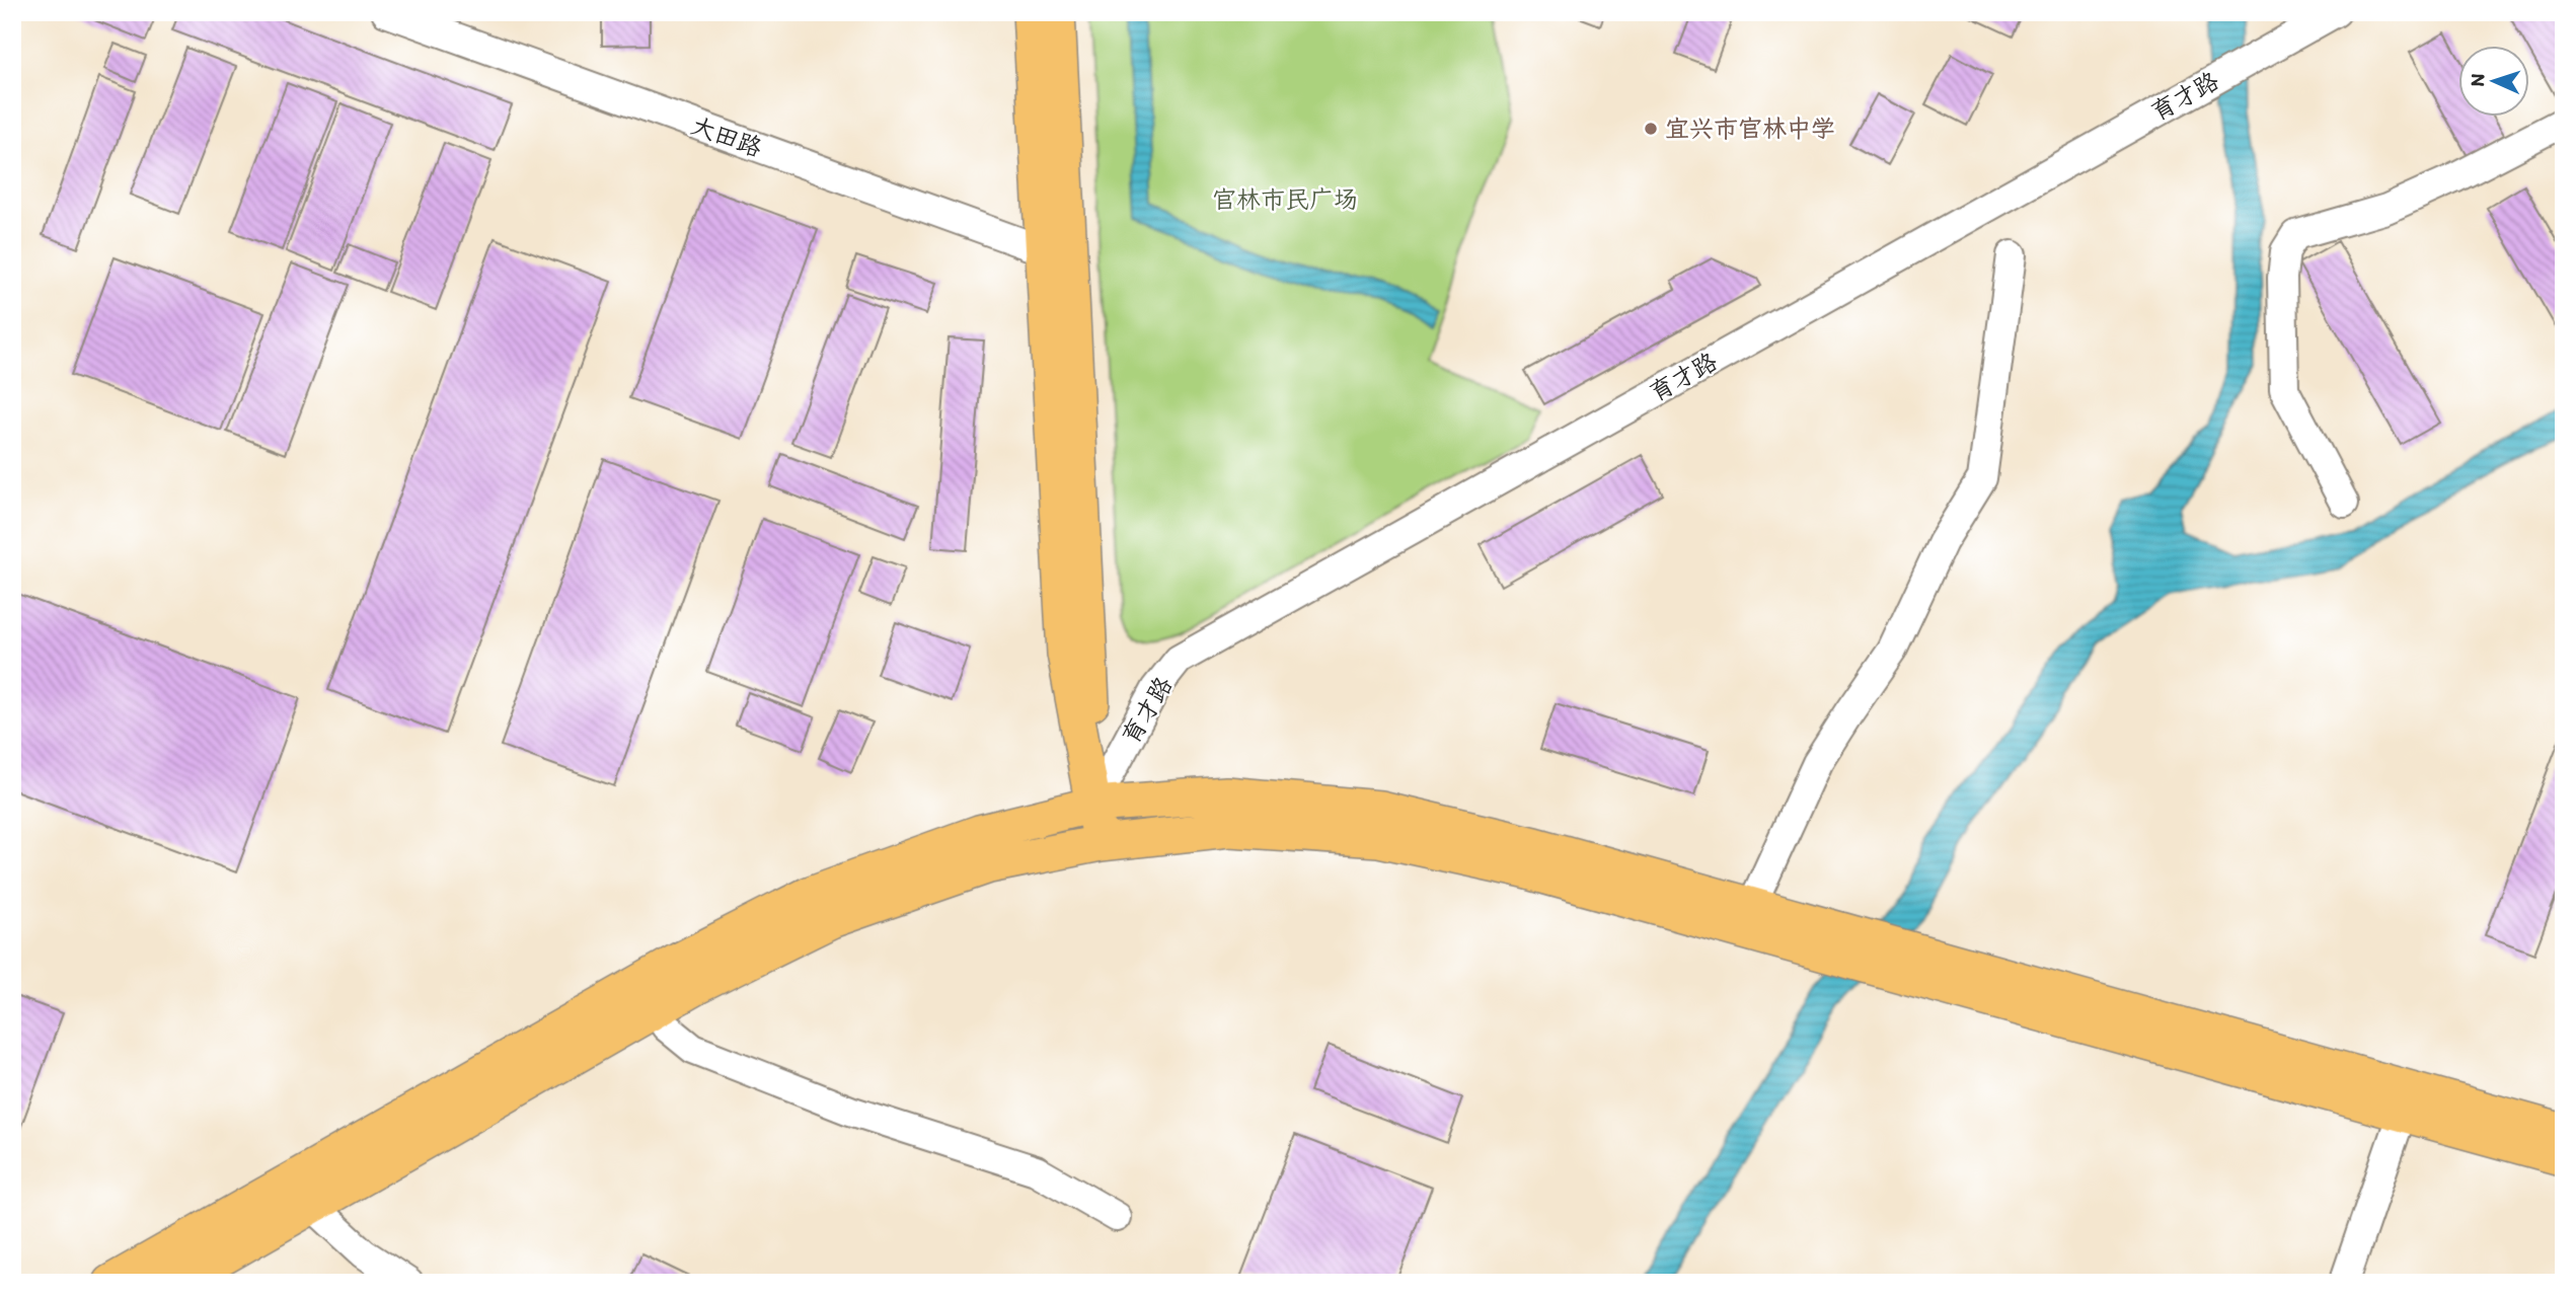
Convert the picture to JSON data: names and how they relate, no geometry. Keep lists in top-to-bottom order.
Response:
{
  "streets": {
    "street": ["育才路", "大田路"]
  },
  "parks": ["官林市民广场"],
  "places": ["宜兴市官林中学"],
  "north": "left"
}
